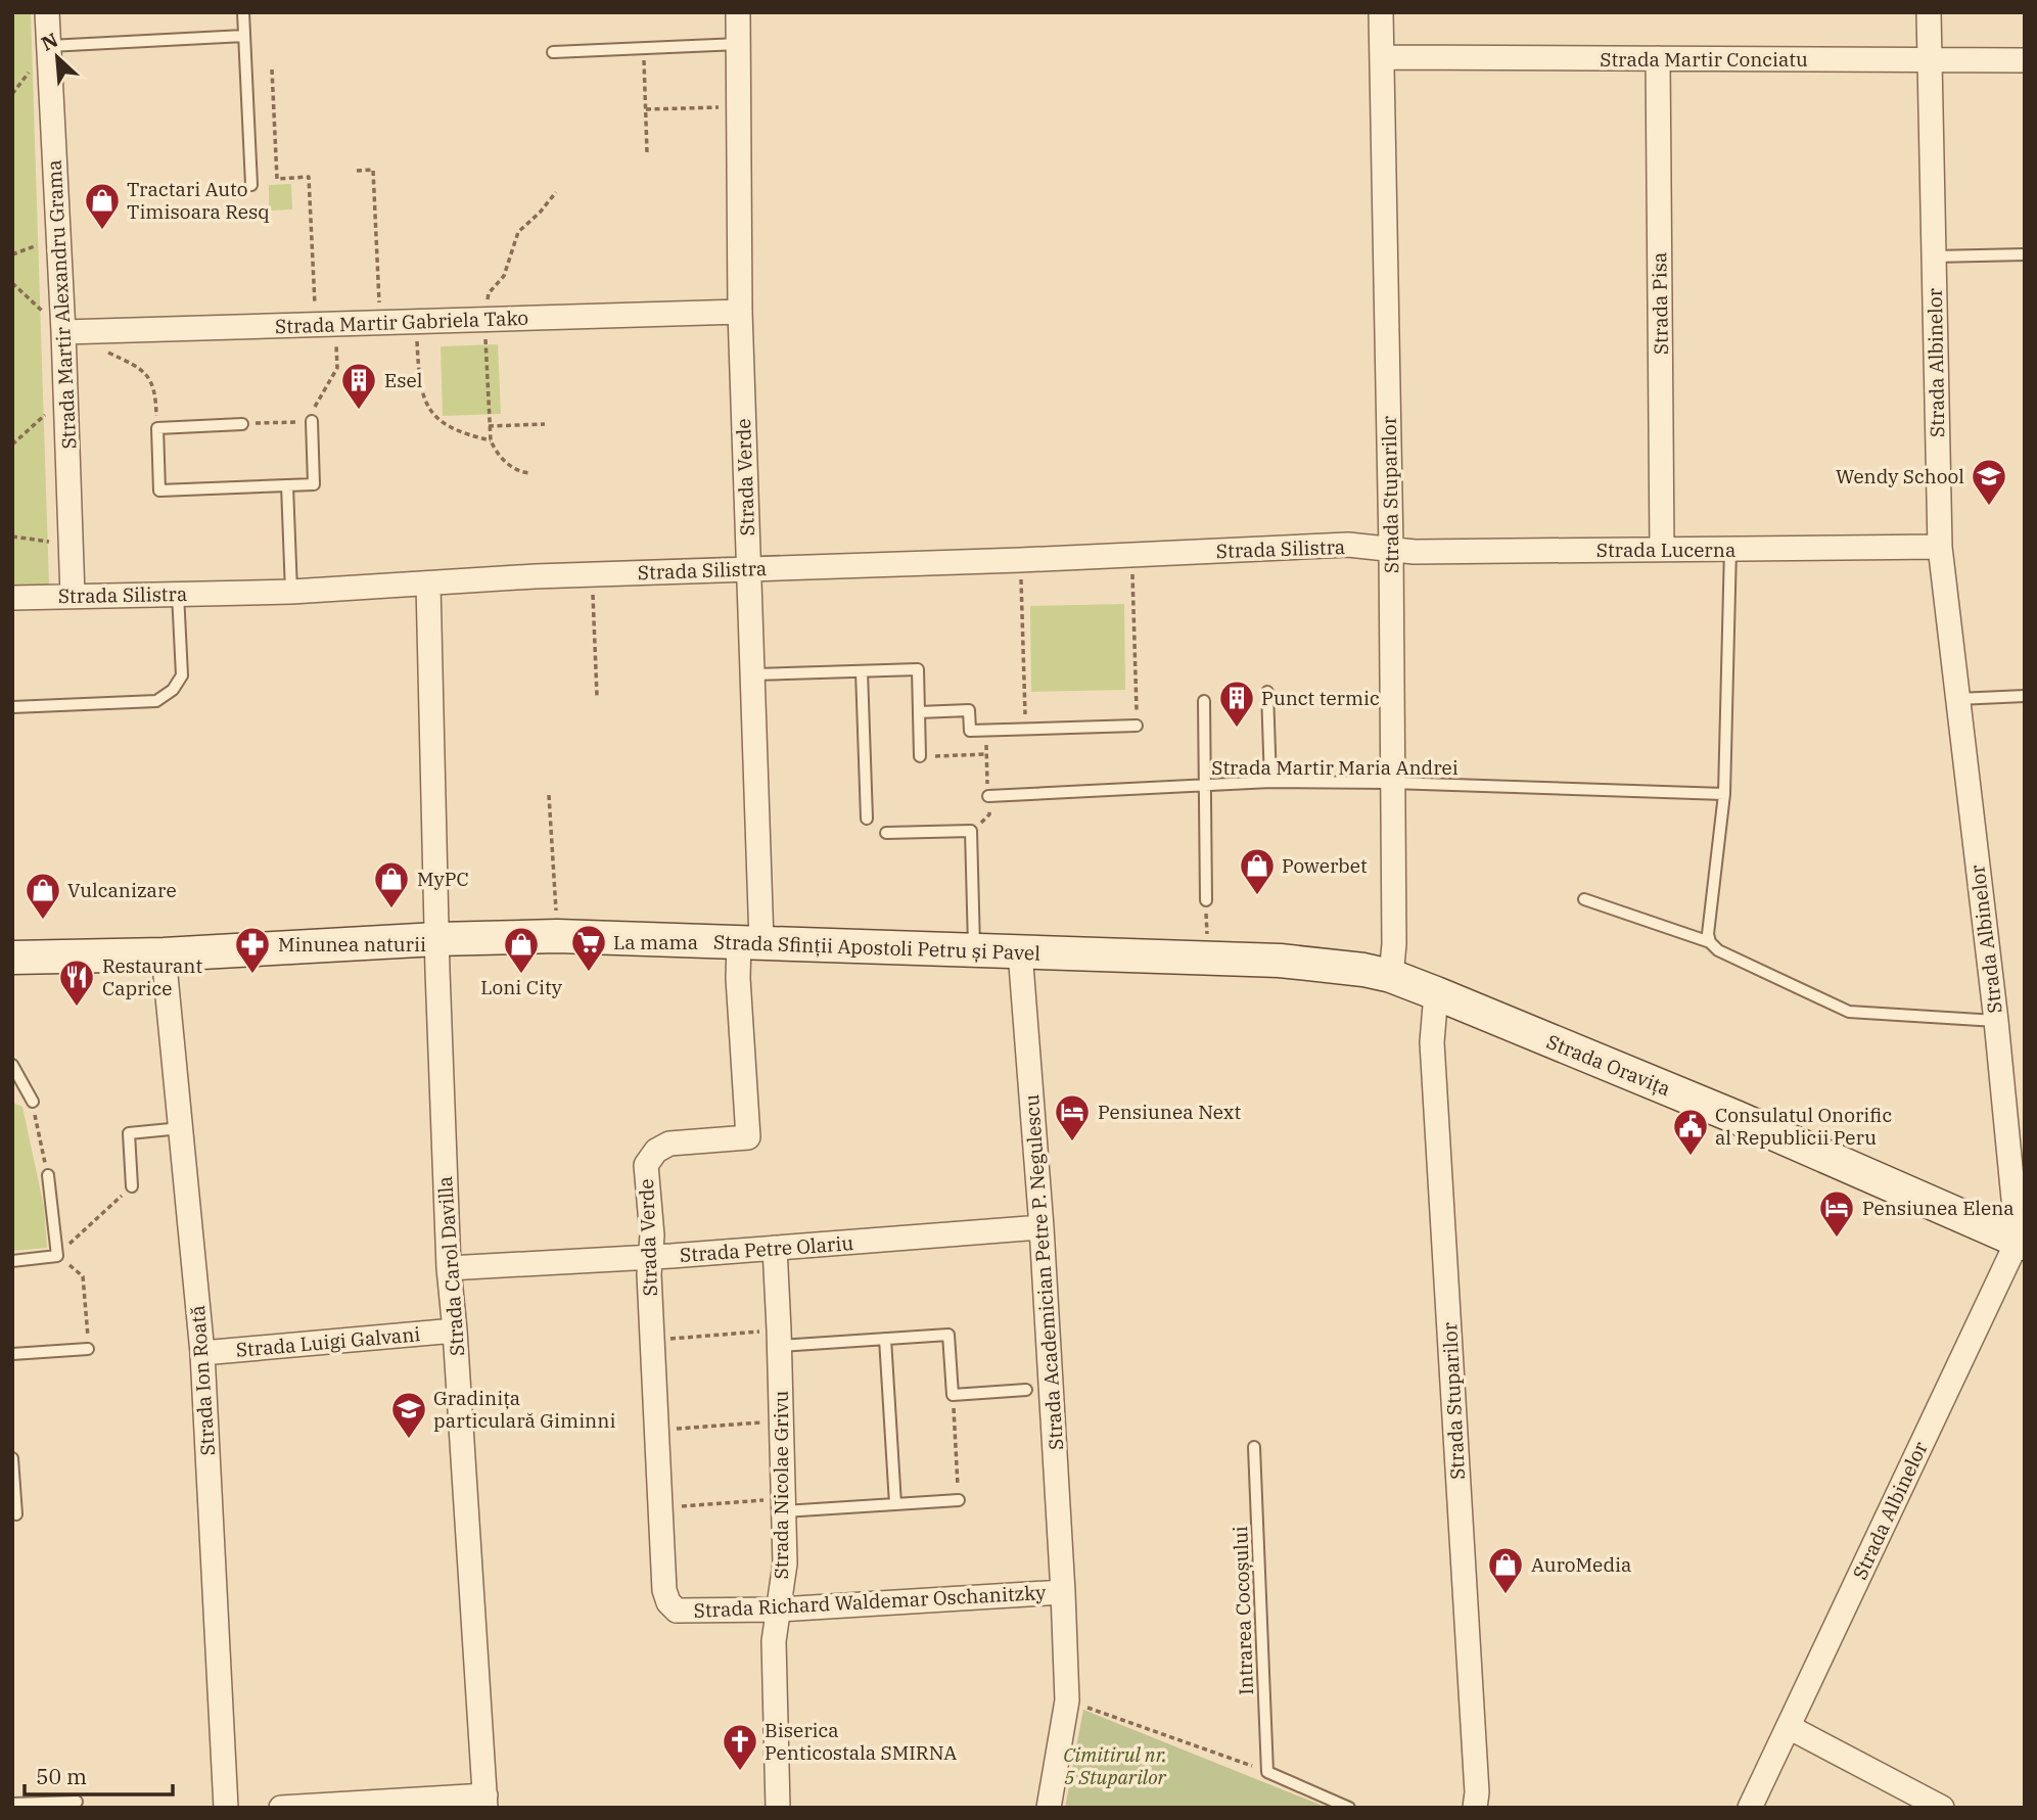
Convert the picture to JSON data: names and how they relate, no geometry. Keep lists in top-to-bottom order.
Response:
{
  "streets": {
    "main road": ["Strada Sfinții Apostoli Petru și Pavel", "Strada Oravița"],
    "street": [
      "Strada Martir Conciatu",
      "Strada Pisa",
      "Strada Martir Alexandru Grama",
      "Strada Martir Gabriela Tako",
      "Strada Albinelor",
      "Strada Verde",
      "Strada Stuparilor",
      "Strada Silistra",
      "Strada Lucerna",
      "Strada Petre Olariu",
      "Strada Carol Davilla",
      "Strada Academician Petre P. Negulescu",
      "Strada Luigi Galvani",
      "Strada Ion Roată",
      "Strada Nicolae Grivu",
      "Strada Richard Waldemar Oschanitzky"
    ],
    "lane": ["Strada Martir Maria Andrei", "Intrarea Cocoșului"]
  },
  "crossings": [
    ["Strada Martir Conciatu", "Strada Pisa"],
    ["Strada Martir Conciatu", "Strada Albinelor"],
    ["Strada Martir Conciatu", "Strada Stuparilor"],
    ["Strada Pisa", "Strada Lucerna"],
    ["Strada Martir Alexandru Grama", "Strada Martir Gabriela Tako"],
    ["Strada Martir Alexandru Grama", "Strada Silistra"],
    ["Strada Martir Gabriela Tako", "Strada Verde"],
    ["Strada Albinelor", "Strada Lucerna"],
    ["Strada Albinelor", "Strada Oravița"],
    ["Strada Verde", "Strada Silistra"],
    ["Strada Verde", "Strada Sfinții Apostoli Petru și Pavel"],
    ["Strada Verde", "Strada Petre Olariu"],
    ["Strada Verde", "Strada Richard Waldemar Oschanitzky"],
    ["Strada Stuparilor", "Strada Silistra"],
    ["Strada Stuparilor", "Strada Lucerna"],
    ["Strada Stuparilor", "Strada Martir Maria Andrei"],
    ["Strada Stuparilor", "Strada Sfinții Apostoli Petru și Pavel"],
    ["Strada Stuparilor", "Strada Oravița"],
    ["Strada Silistra", "Strada Lucerna"],
    ["Strada Silistra", "Strada Carol Davilla"],
    ["Strada Sfinții Apostoli Petru și Pavel", "Strada Oravița"],
    ["Strada Sfinții Apostoli Petru și Pavel", "Strada Carol Davilla"],
    ["Strada Sfinții Apostoli Petru și Pavel", "Strada Academician Petre P. Negulescu"],
    ["Strada Sfinții Apostoli Petru și Pavel", "Strada Ion Roată"],
    ["Strada Petre Olariu", "Strada Carol Davilla"],
    ["Strada Petre Olariu", "Strada Academician Petre P. Negulescu"],
    ["Strada Petre Olariu", "Strada Nicolae Grivu"],
    ["Strada Carol Davilla", "Strada Luigi Galvani"],
    ["Strada Academician Petre P. Negulescu", "Strada Richard Waldemar Oschanitzky"],
    ["Strada Luigi Galvani", "Strada Ion Roată"],
    ["Strada Nicolae Grivu", "Strada Richard Waldemar Oschanitzky"]
  ],
  "parks": ["Cimitirul nr. 5 Stuparilor"],
  "places": {
    "shop": [
      "Tractari Auto Timisoara Resq",
      "Powerbet",
      "MyPC",
      "Vulcanizare",
      "Loni City",
      "AuroMedia"
    ],
    "building": ["Esel", "Punct termic"],
    "school or university": ["Wendy School", "Gradinița particulară Giminni"],
    "supermarket": ["La mama"],
    "pharmacy": ["Minunea naturii"],
    "restaurant": ["Restaurant Caprice"],
    "hotel": ["Pensiunea Next", "Pensiunea Elena"],
    "public building": ["Consulatul Onorific al Republicii Peru"],
    "church": ["Biserica Penticostala SMIRNA"]
  },
  "scale_bar": "50 m",
  "north": "top left"
}
